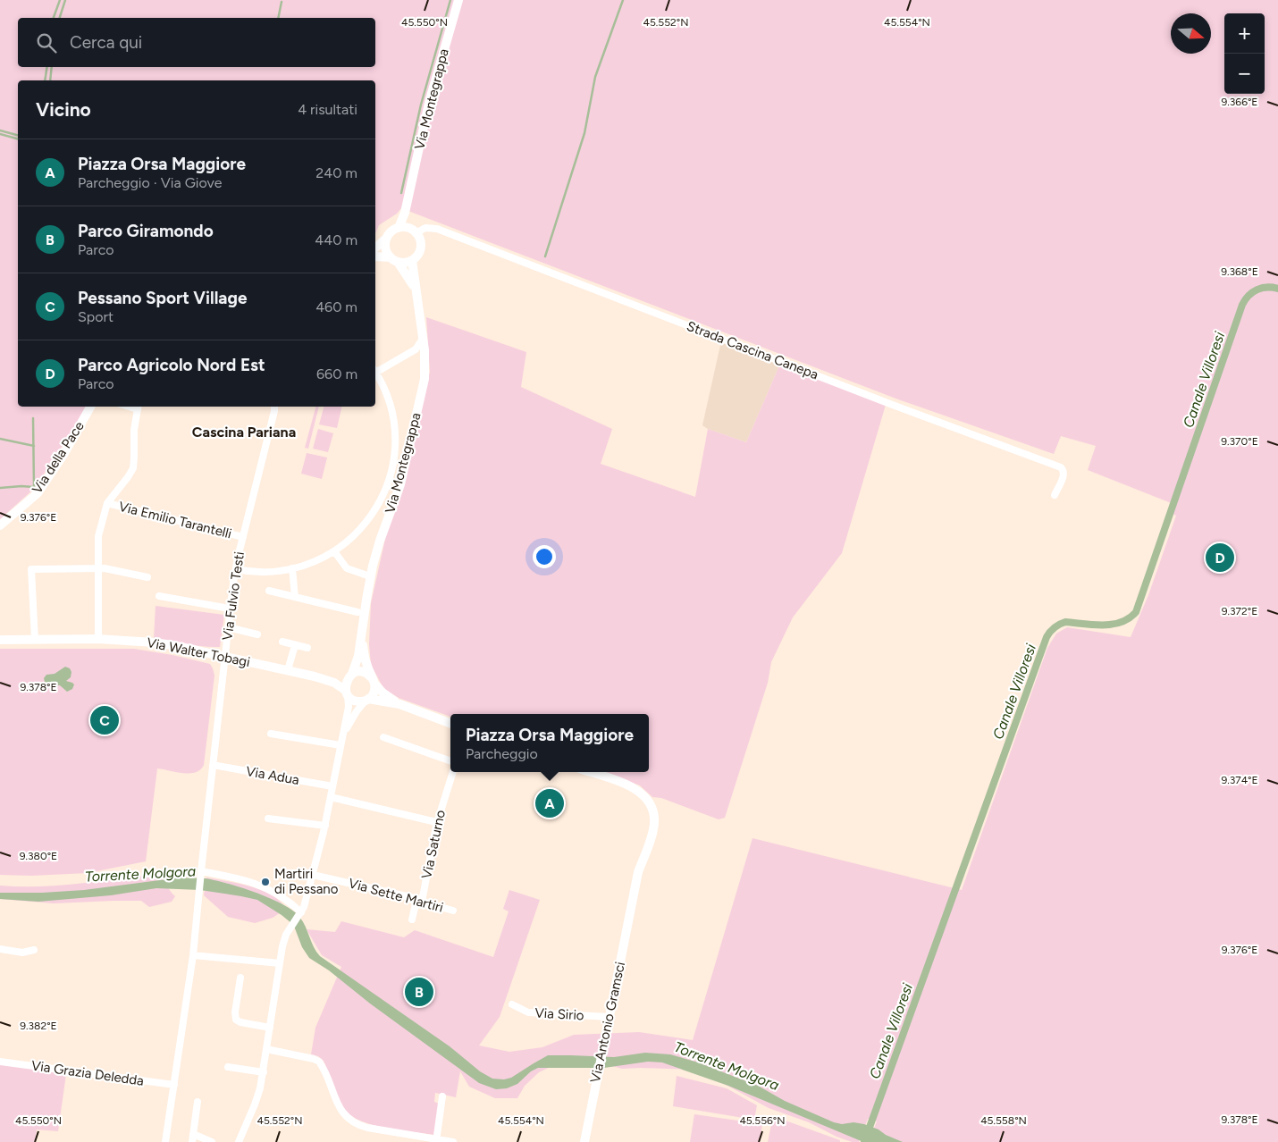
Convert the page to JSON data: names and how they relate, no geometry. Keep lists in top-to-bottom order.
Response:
{
  "streets": {
    "street": [
      "Via Montegrappa",
      "Strada Cascina Canepa",
      "Via della Pace",
      "Via Emilio Tarantelli",
      "Via Fulvio Testi",
      "Via Walter Tobagi",
      "Via Adua",
      "Via Saturno",
      "Via Sette Martiri",
      "Via Sirio",
      "Via Antonio Gramsci",
      "Via Grazia Deledda"
    ]
  },
  "crossings": [
    ["Via Montegrappa", "Strada Cascina Canepa"],
    ["Via Montegrappa", "Via Walter Tobagi"],
    ["Via Emilio Tarantelli", "Via Fulvio Testi"],
    ["Via Fulvio Testi", "Via Walter Tobagi"],
    ["Via Fulvio Testi", "Via Adua"],
    ["Via Fulvio Testi", "Via Grazia Deledda"],
    ["Via Saturno", "Via Sette Martiri"],
    ["Via Sirio", "Via Antonio Gramsci"]
  ],
  "districts": ["Cascina Pariana"],
  "water": ["Canale Villoresi", "Torrente Molgora"],
  "places": ["Martiri di Pessano"],
  "north": "right",
  "page": {
    "map_buttons": ["+", "−"],
    "search": "Cerca qui",
    "heading": ["Vicino", "4 risultati"],
    "list": [
      {
        "mark": "A",
        "name": "Piazza Orsa Maggiore",
        "note": "Parcheggio · Via Giove",
        "value": "240 m"
      },
      {
        "mark": "B",
        "name": "Parco Giramondo",
        "note": "Parco",
        "value": "440 m"
      },
      {
        "mark": "C",
        "name": "Pessano Sport Village",
        "note": "Sport",
        "value": "460 m"
      },
      {
        "mark": "D",
        "name": "Parco Agricolo Nord Est",
        "note": "Parco",
        "value": "660 m"
      }
    ],
    "pins": [
      "D",
      "C",
      "A",
      "B"
    ],
    "popup": ["Piazza Orsa Maggiore", "Parcheggio"]
  },
  "coordinates": [
    "45.550°N",
    "45.552°N",
    "45.554°N",
    "9.366°E",
    "9.368°E",
    "9.370°E",
    "9.376°E",
    "9.372°E",
    "9.378°E",
    "9.374°E",
    "9.380°E",
    "9.382°E",
    "45.556°N",
    "45.558°N"
  ]
}
